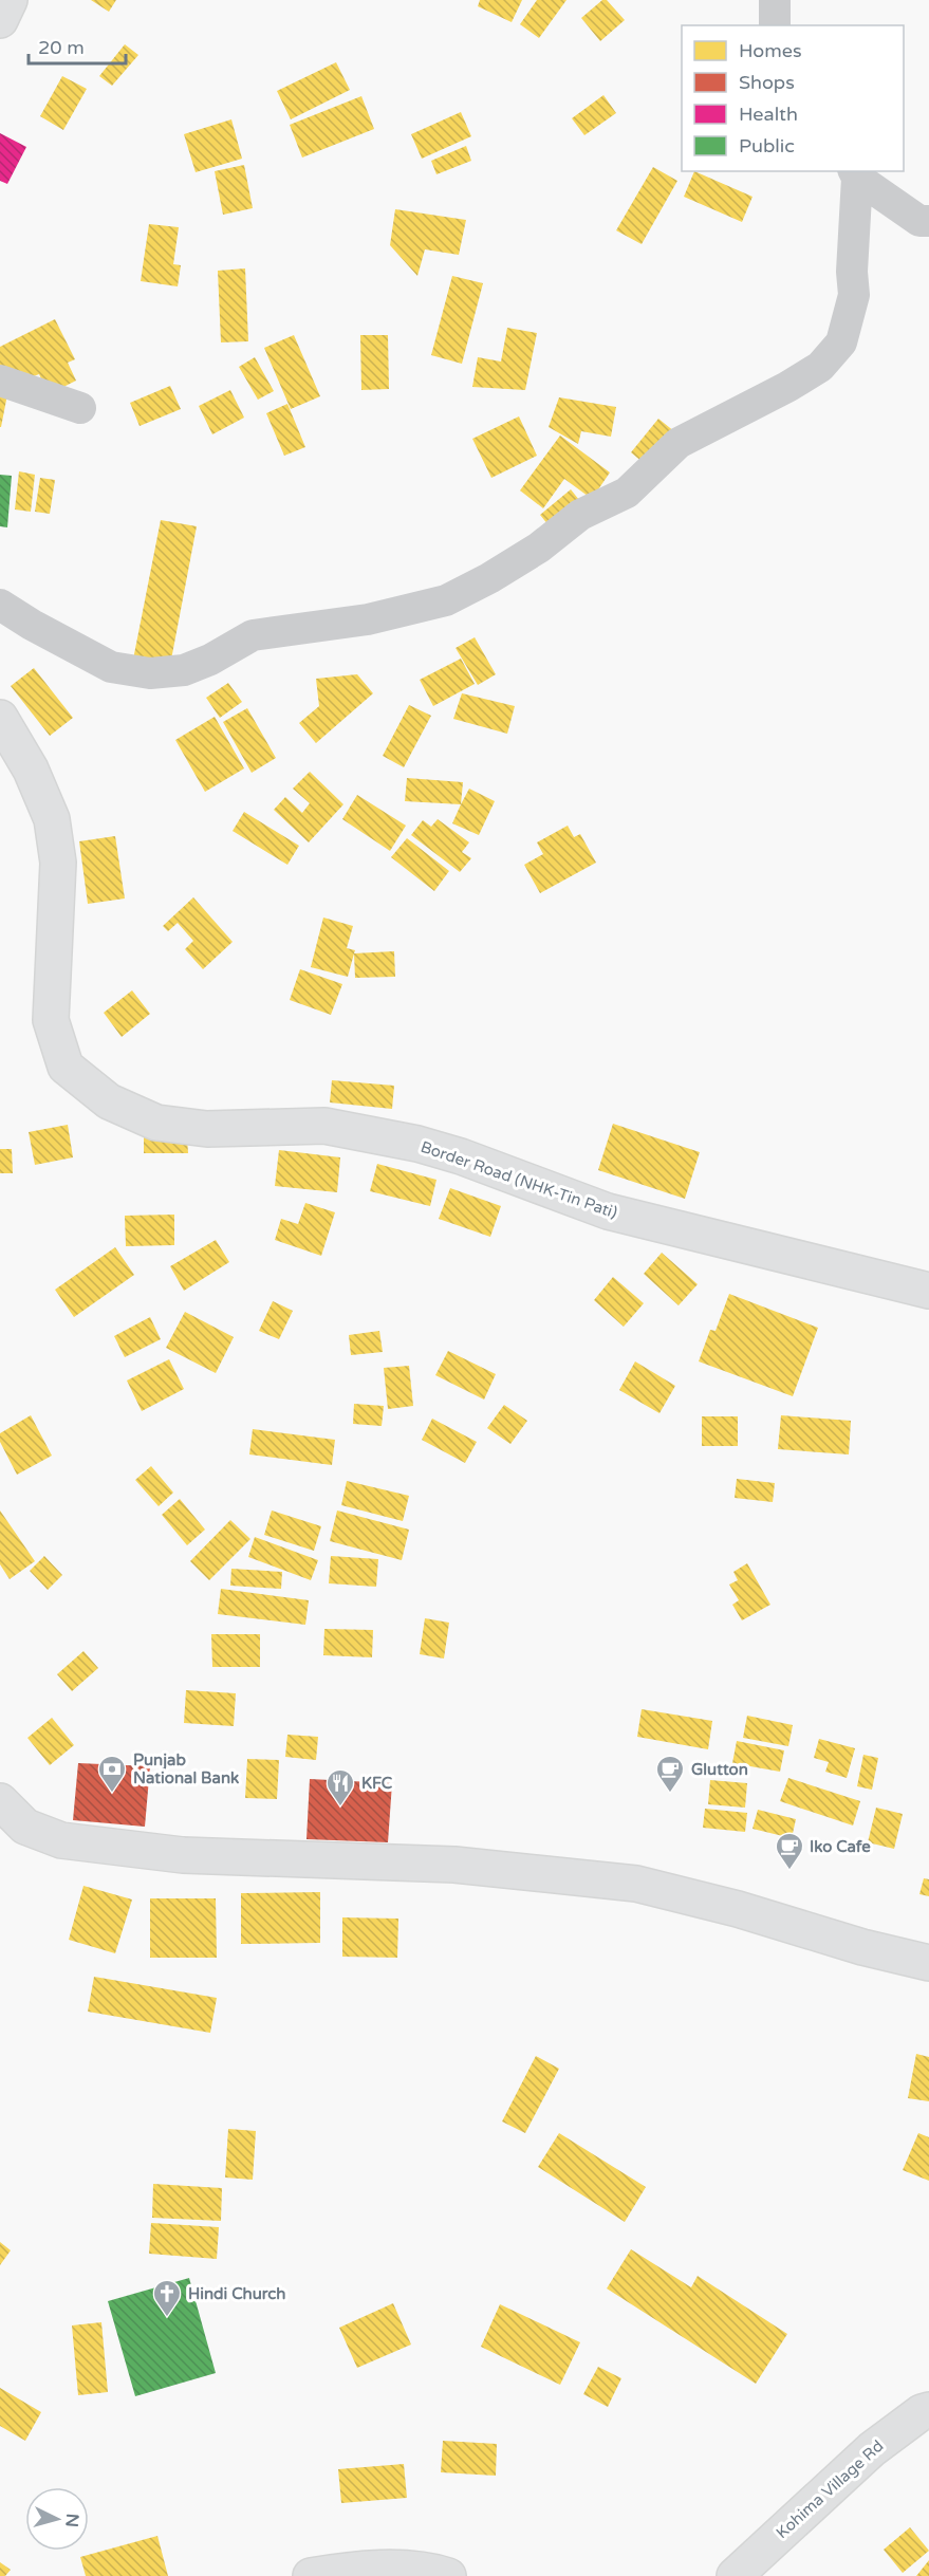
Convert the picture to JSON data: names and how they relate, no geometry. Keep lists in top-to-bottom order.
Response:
{
  "streets": {
    "main road": ["Border Road (NHK-Tin Pati)", "Kohima Village Rd"]
  },
  "places": {
    "bank": ["Punjab National Bank"],
    "cafe": ["Glutton", "Iko Cafe"],
    "restaurant": ["KFC"],
    "church": ["Hindi Church"]
  },
  "legend": [
    "Homes",
    "Shops",
    "Health",
    "Public"
  ],
  "scale_bar": "20 m",
  "north": "right"
}
